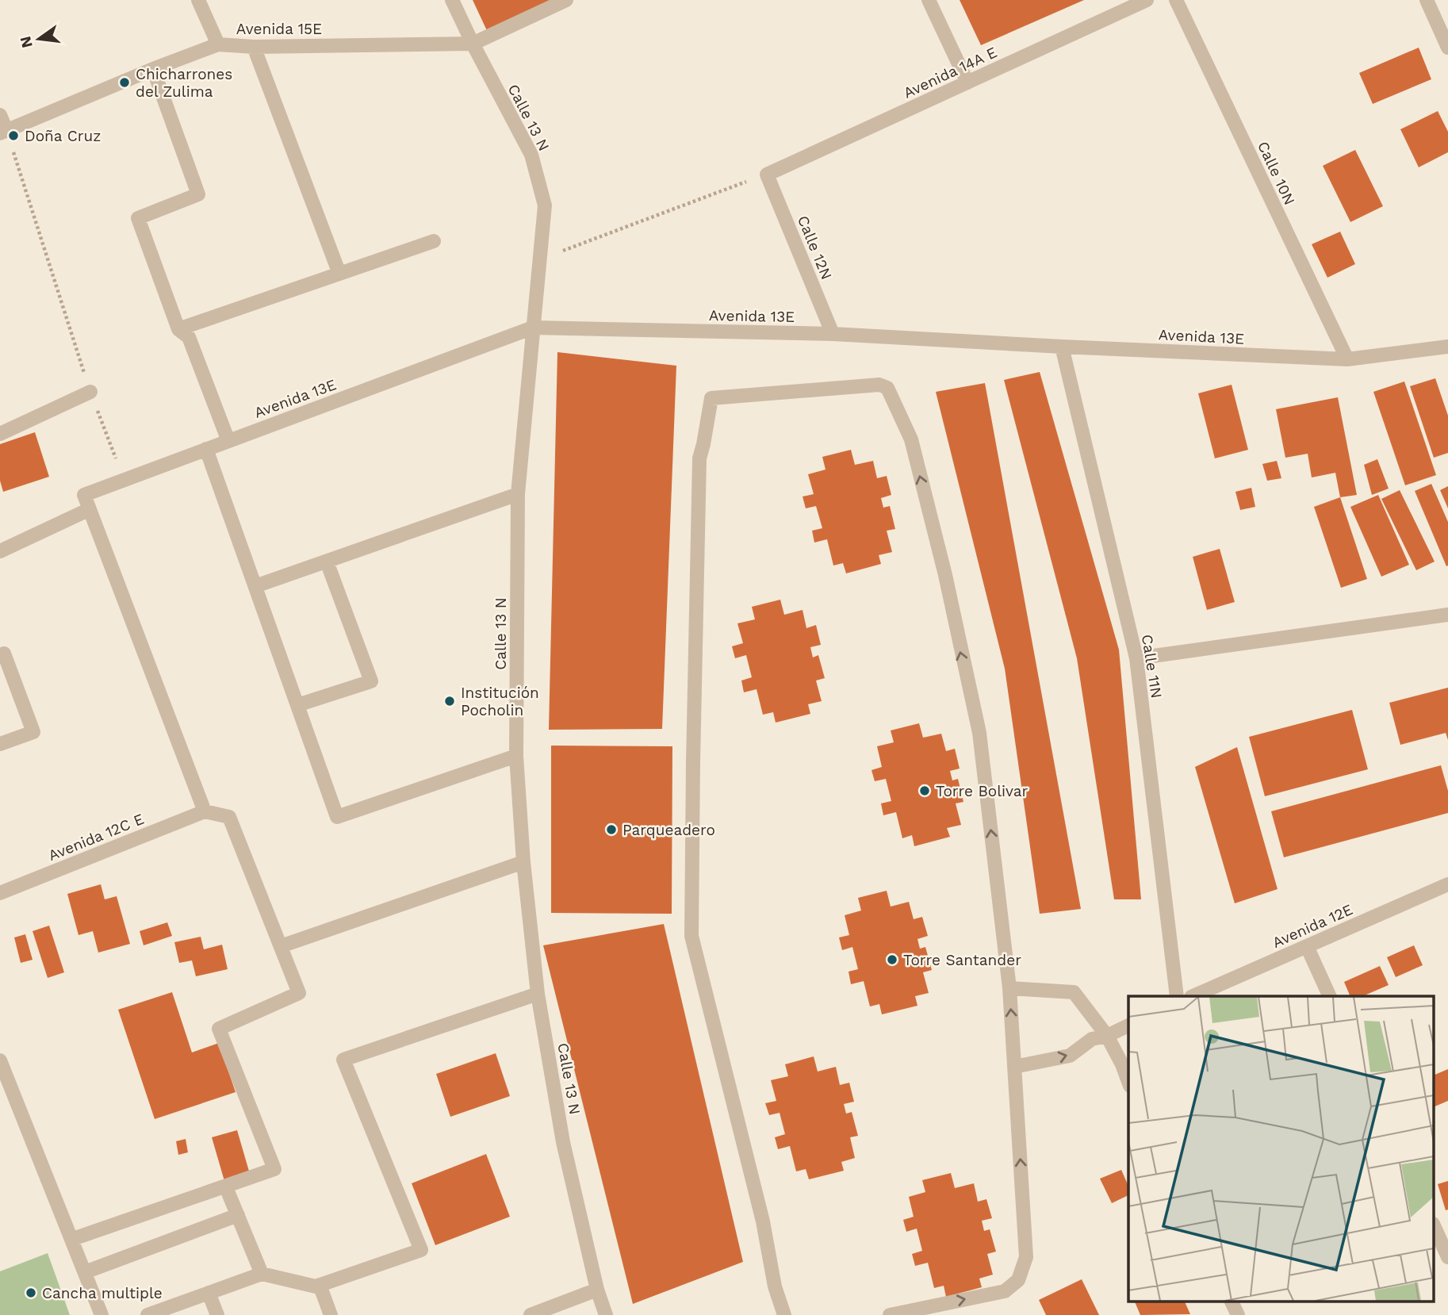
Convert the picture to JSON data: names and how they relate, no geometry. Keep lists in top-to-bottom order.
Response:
{
  "streets": {
    "street": [
      "Avenida 15E",
      "Avenida 14A E",
      "Calle 13 N",
      "Calle 10N",
      "Calle 12N",
      "Avenida 13E",
      "Calle 11N",
      "Avenida 12C E",
      "Avenida 12E"
    ]
  },
  "crossings": [
    ["Avenida 15E", "Calle 13 N"],
    ["Avenida 14A E", "Calle 12N"],
    ["Calle 13 N", "Avenida 13E"],
    ["Calle 10N", "Avenida 13E"],
    ["Calle 12N", "Avenida 13E"],
    ["Avenida 13E", "Calle 11N"]
  ],
  "places": [
    "Chicharrones del Zulima",
    "Doña Cruz",
    "Institución Pocholin",
    "Torre Bolivar",
    "Parqueadero",
    "Torre Santander",
    "Cancha multiple"
  ],
  "north": "left"
}
